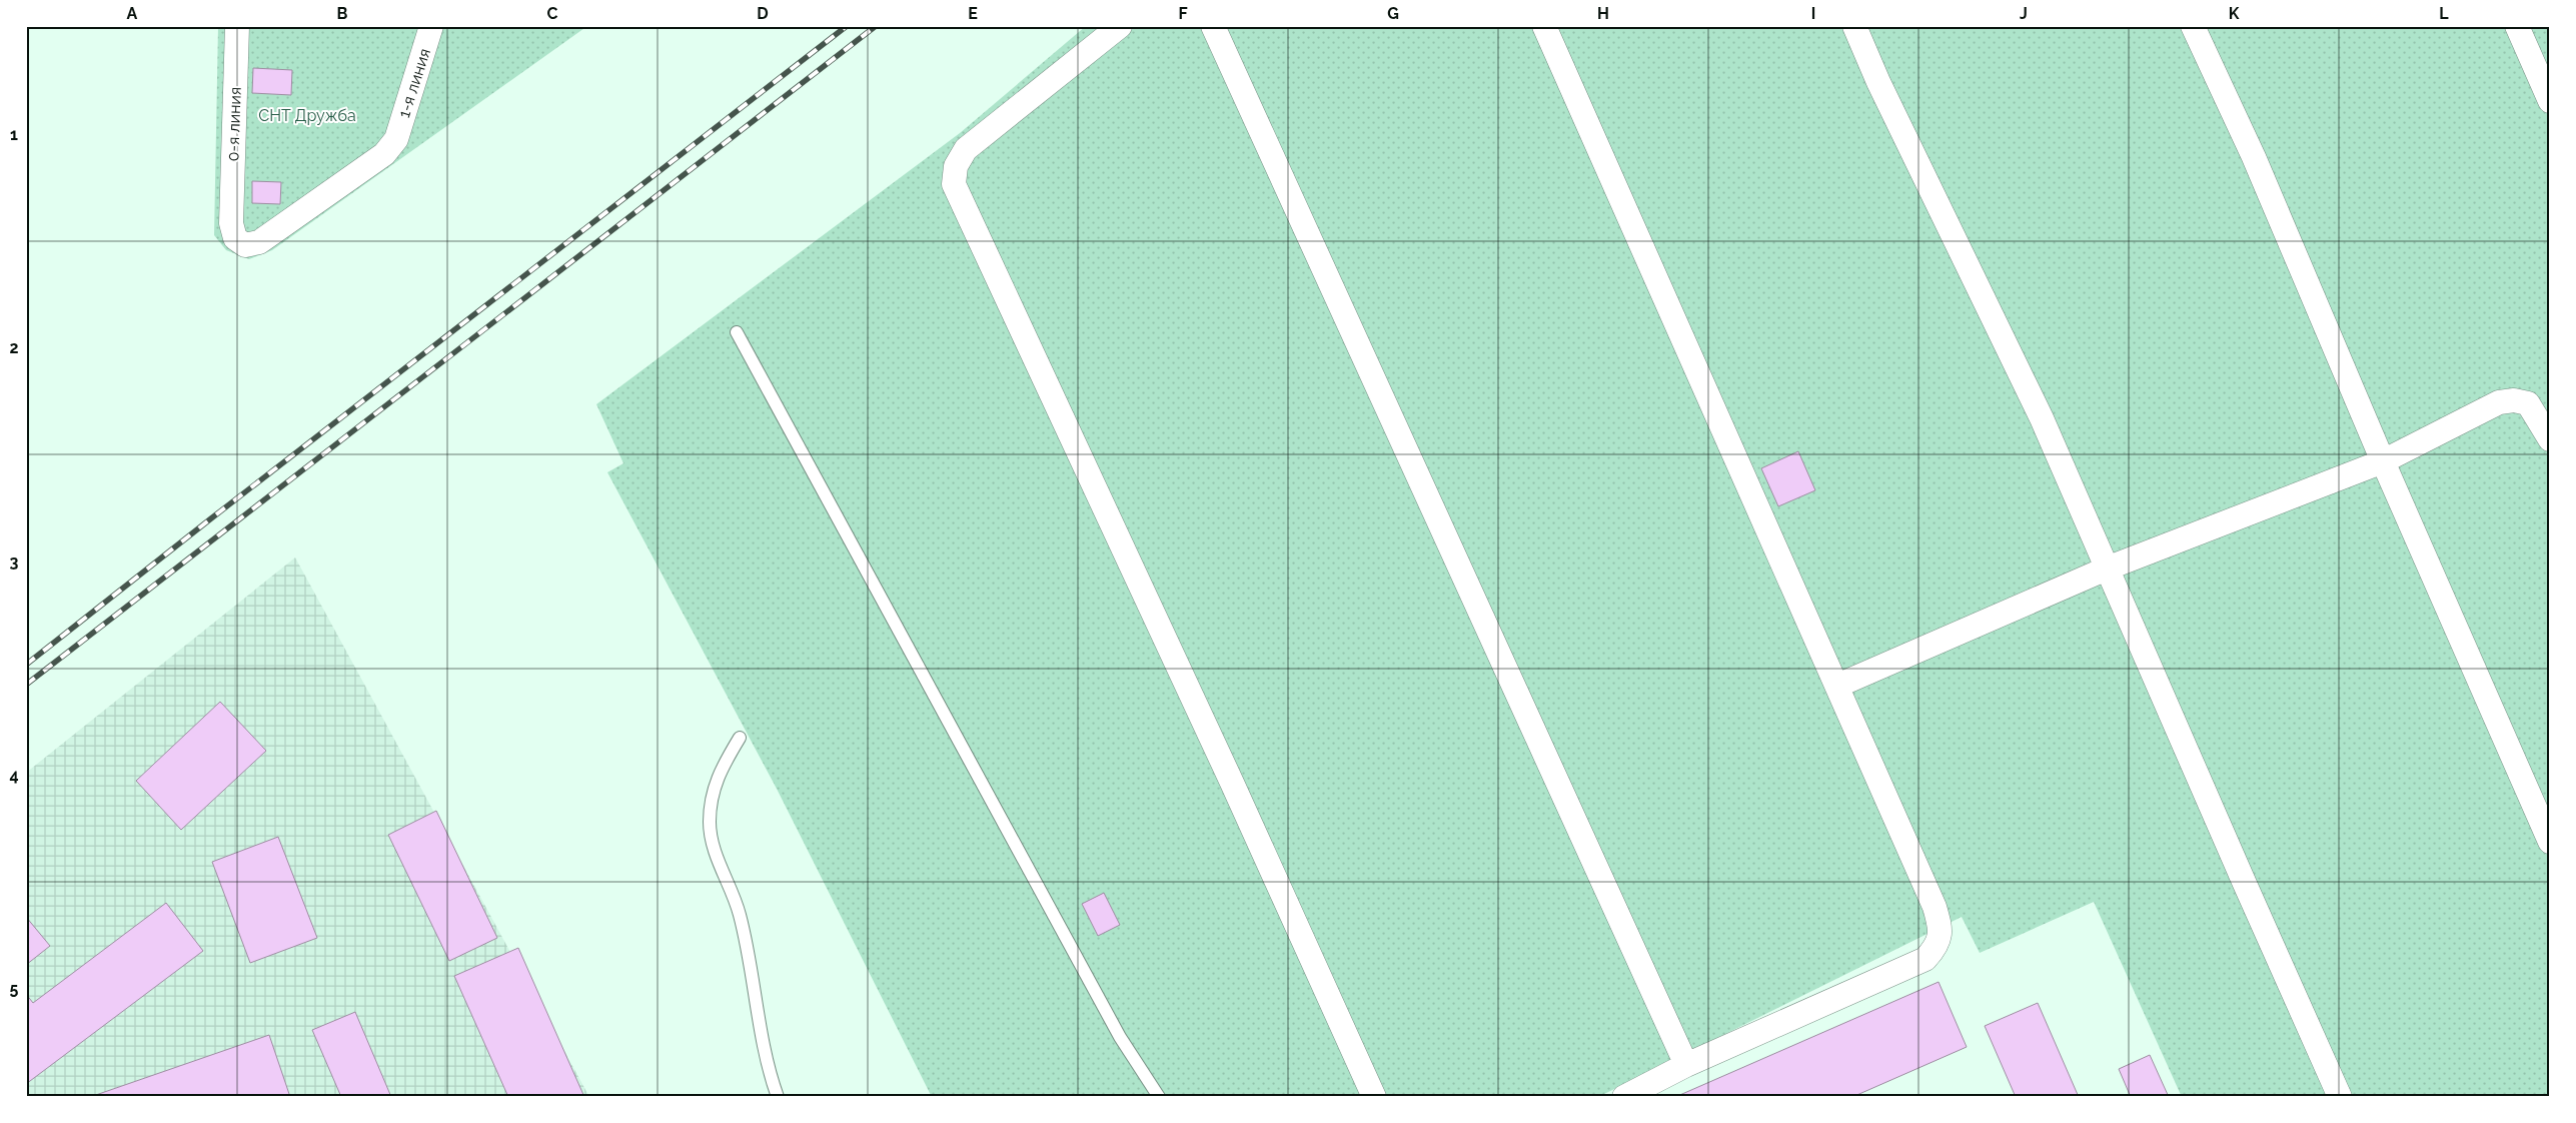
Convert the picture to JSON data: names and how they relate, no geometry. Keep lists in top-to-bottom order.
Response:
{
  "streets": {
    "street": ["1-я линия", "0-я линия"]
  },
  "crossings": [
    ["1-я линия", "0-я линия"]
  ],
  "parks": ["СНТ Дружба"],
  "grid": {
    "columns": [
      "A",
      "B",
      "C",
      "D",
      "E",
      "F",
      "G",
      "H",
      "I",
      "J",
      "K",
      "L"
    ],
    "rows": [
      "1",
      "2",
      "3",
      "4",
      "5"
    ]
  }
}
